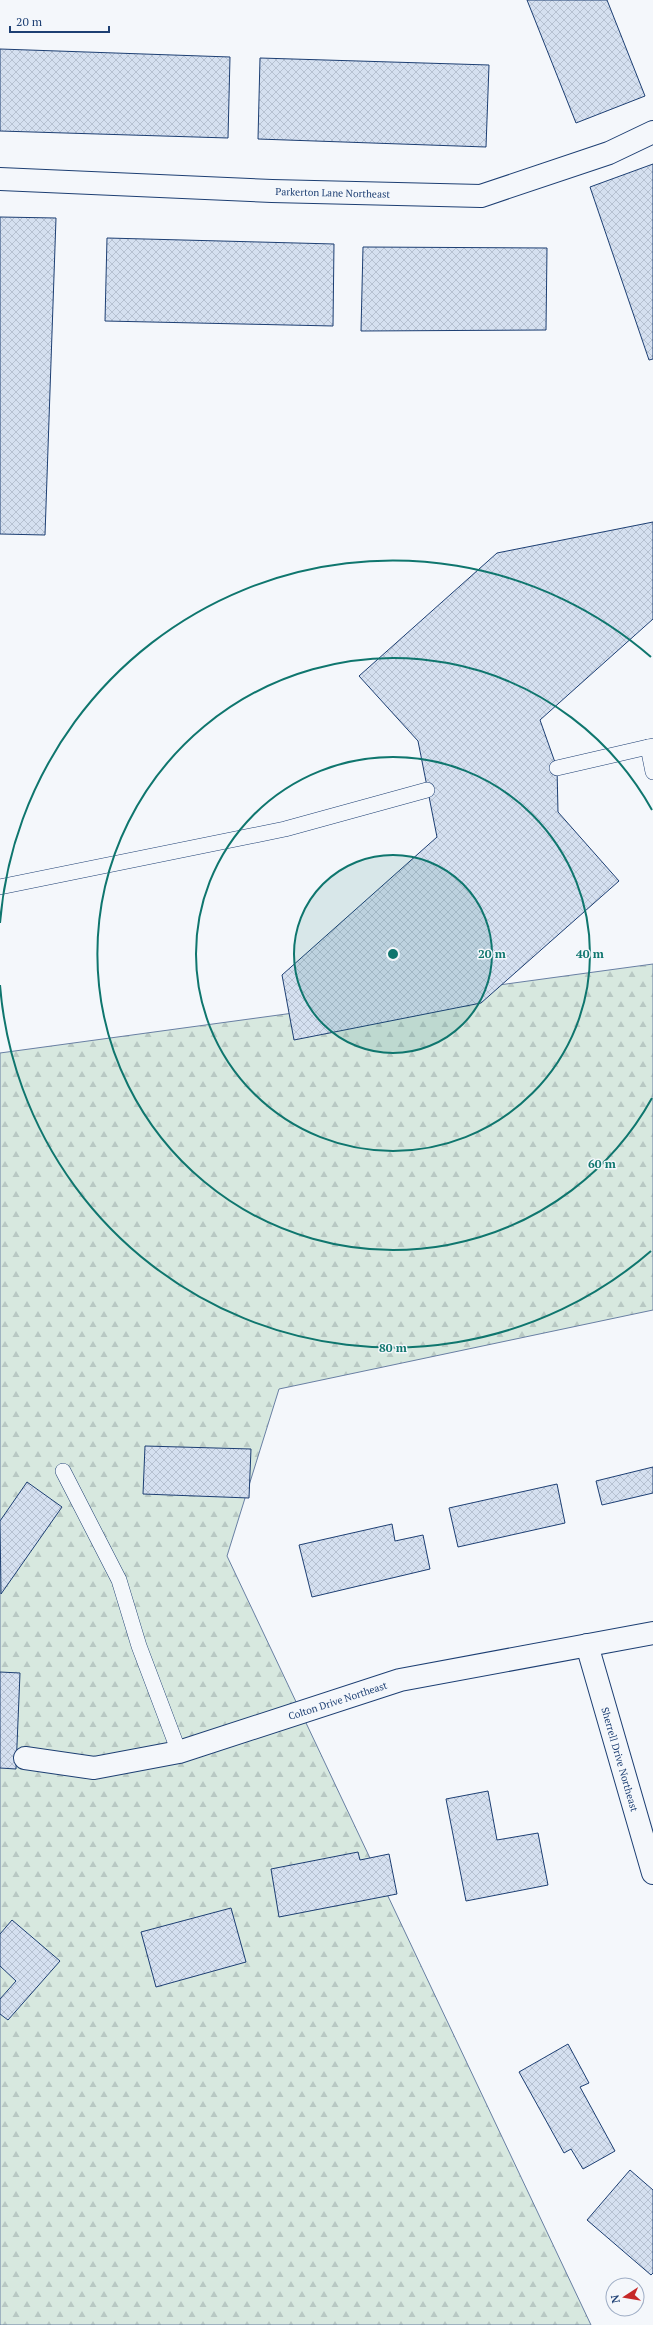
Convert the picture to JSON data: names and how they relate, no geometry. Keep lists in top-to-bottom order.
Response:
{
  "streets": {
    "street": ["Parkerton Lane Northeast", "Colton Drive Northeast", "Sherrell Drive Northeast"]
  },
  "crossings": [
    ["Colton Drive Northeast", "Sherrell Drive Northeast"]
  ],
  "scale_bar": "20 m",
  "north": "left",
  "rings": [
    "20 m",
    "40 m",
    "60 m",
    "80 m"
  ]
}
